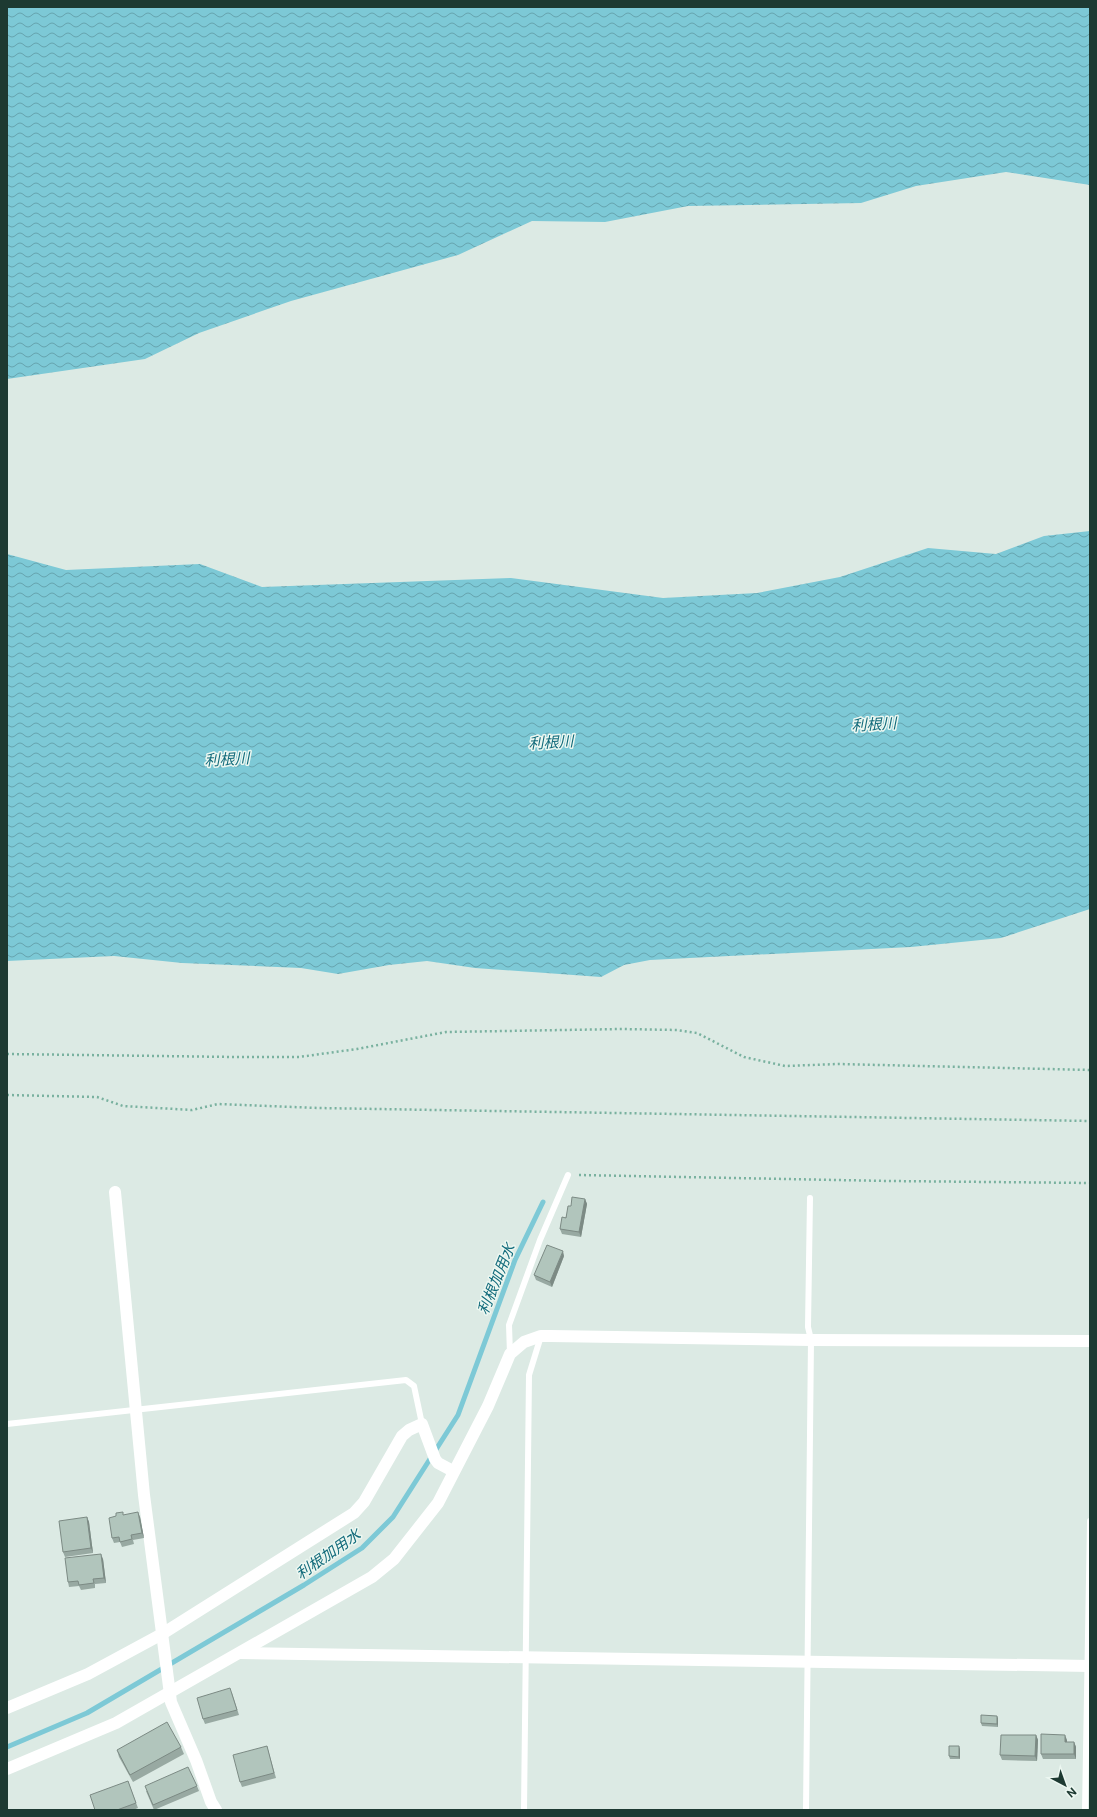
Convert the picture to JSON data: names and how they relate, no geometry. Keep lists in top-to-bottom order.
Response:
{
  "water": ["利根川", "利根加用水"],
  "north": "bottom right"
}
